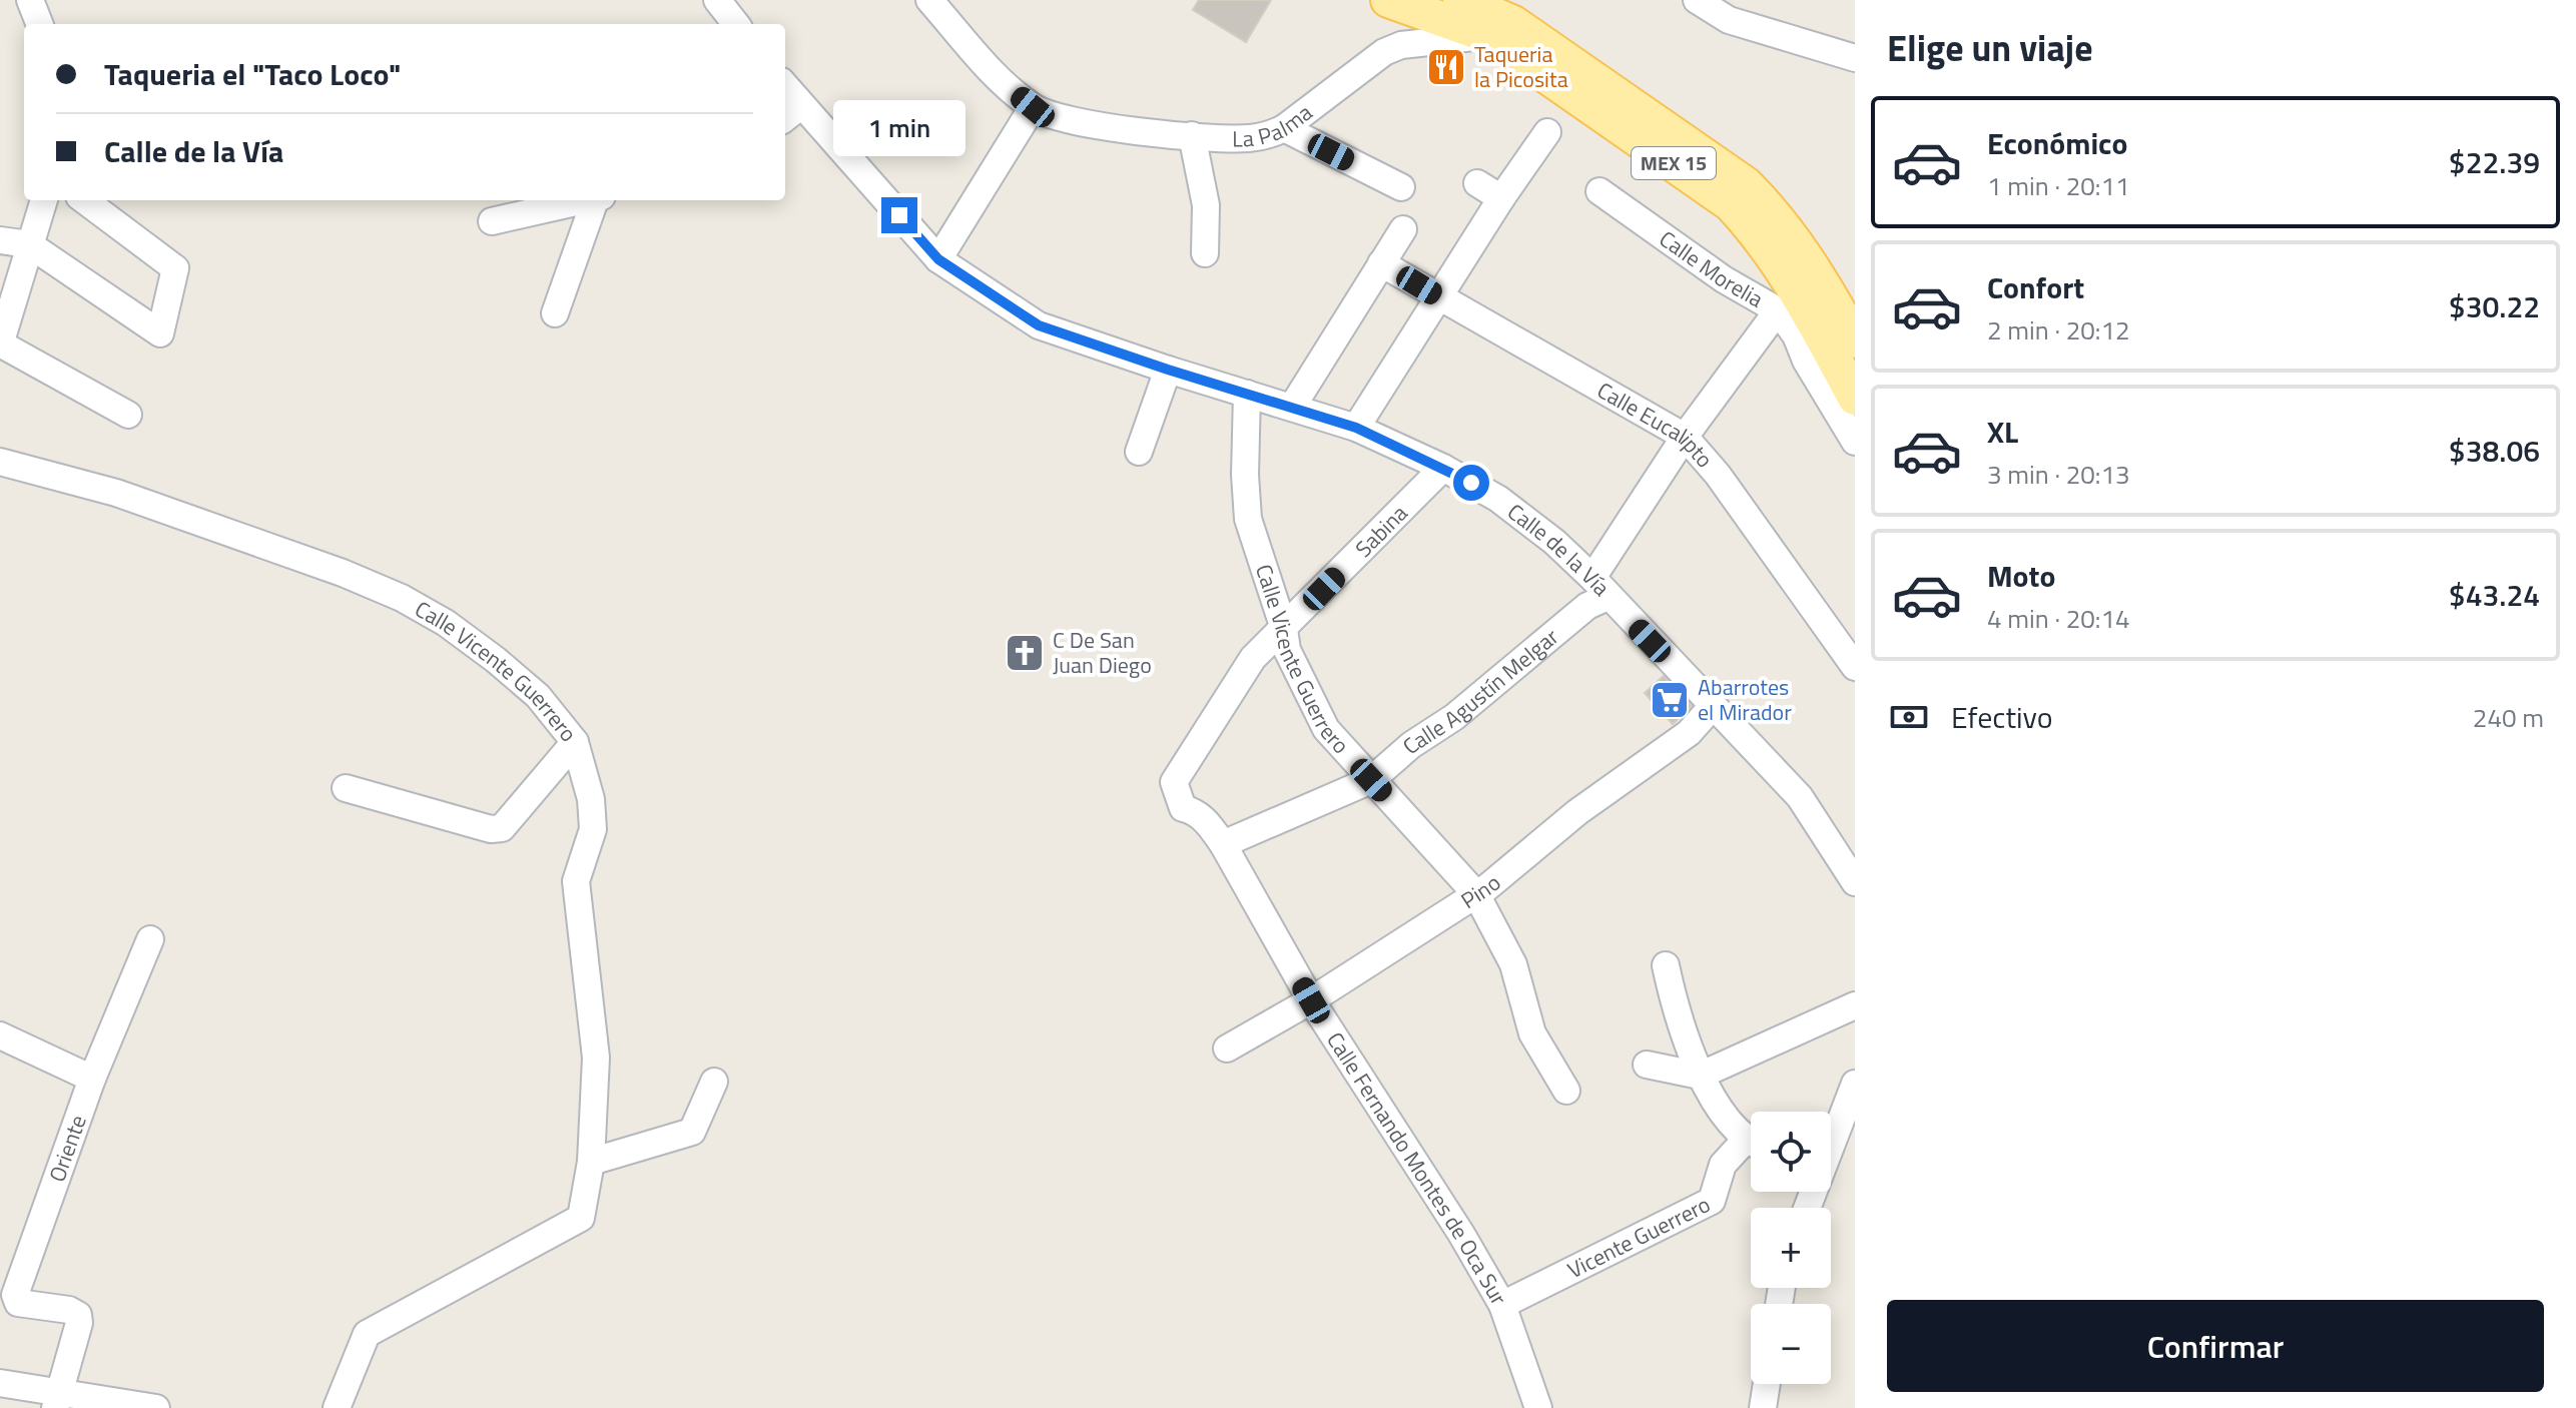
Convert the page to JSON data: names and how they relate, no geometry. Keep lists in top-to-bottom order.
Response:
{
  "streets": {
    "main road": ["MEX 15"],
    "street": [
      "La Palma",
      "Calle Morelia",
      "Calle Eucalipto",
      "Sabina",
      "Calle de la Vía",
      "Calle Vicente Guerrero",
      "Calle Agustín Melgar",
      "Pino",
      "Oriente",
      "Calle Fernando Montes de Oca Sur",
      "Vicente Guerrero"
    ]
  },
  "crossings": [
    ["La Palma", "MEX 15"],
    ["MEX 15", "Calle Morelia"],
    ["Sabina", "Calle de la Vía"],
    ["Sabina", "Calle Vicente Guerrero"],
    ["Sabina", "Calle Fernando Montes de Oca Sur"],
    ["Calle de la Vía", "Calle Vicente Guerrero"],
    ["Calle de la Vía", "Calle Agustín Melgar"],
    ["Calle de la Vía", "Pino"],
    ["Calle Vicente Guerrero", "Calle Agustín Melgar"],
    ["Calle Vicente Guerrero", "Pino"],
    ["Calle Agustín Melgar", "Calle Fernando Montes de Oca Sur"],
    ["Pino", "Calle Fernando Montes de Oca Sur"],
    ["Calle Fernando Montes de Oca Sur", "Vicente Guerrero"]
  ],
  "places": {
    "restaurant": ["Taqueria la Picosita"],
    "church": ["C De San Juan Diego"],
    "supermarket": ["Abarrotes el Mirador"]
  },
  "page": {
    "heading": "Elige un viaje",
    "banner": ["Taqueria el \"Taco Loco\"", "Calle de la Vía"],
    "list": [
      {
        "name": "Económico",
        "note": "1 min · 20:11",
        "value": "$22.39"
      },
      {
        "name": "Confort",
        "note": "2 min · 20:12",
        "value": "$30.22"
      },
      {
        "name": "XL",
        "note": "3 min · 20:13",
        "value": "$38.06"
      },
      {
        "name": "Moto",
        "note": "4 min · 20:14",
        "value": "$43.24"
      }
    ],
    "bubble": "1 min",
    "pay": ["Efectivo", "240 m"],
    "map_buttons": ["+", "−"],
    "buttons": "Confirmar"
  }
}
